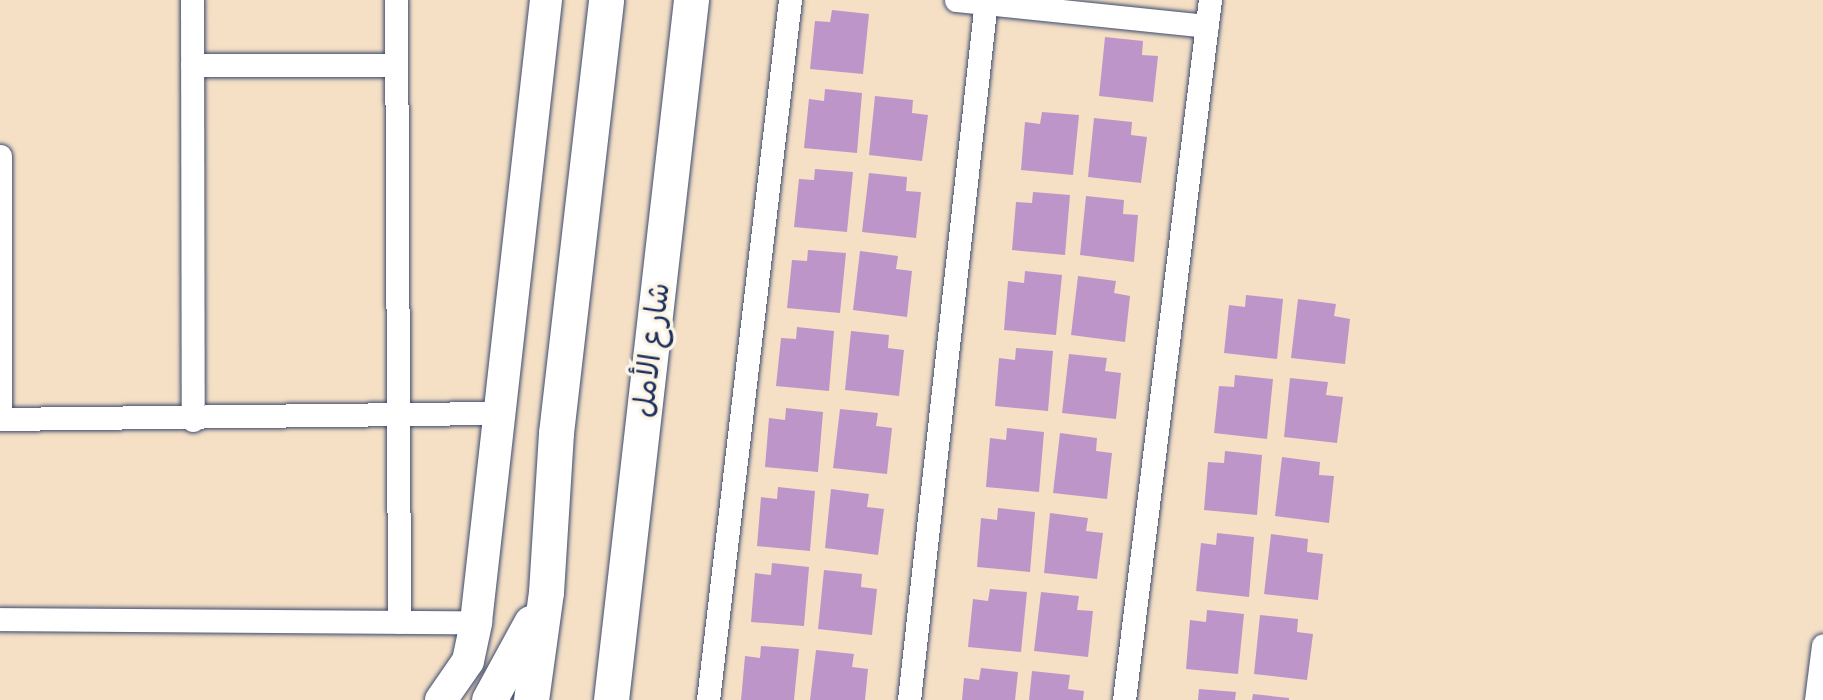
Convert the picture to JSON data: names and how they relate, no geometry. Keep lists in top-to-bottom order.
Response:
{
  "streets": {
    "main road": ["شارع الأمل"]
  }
}
